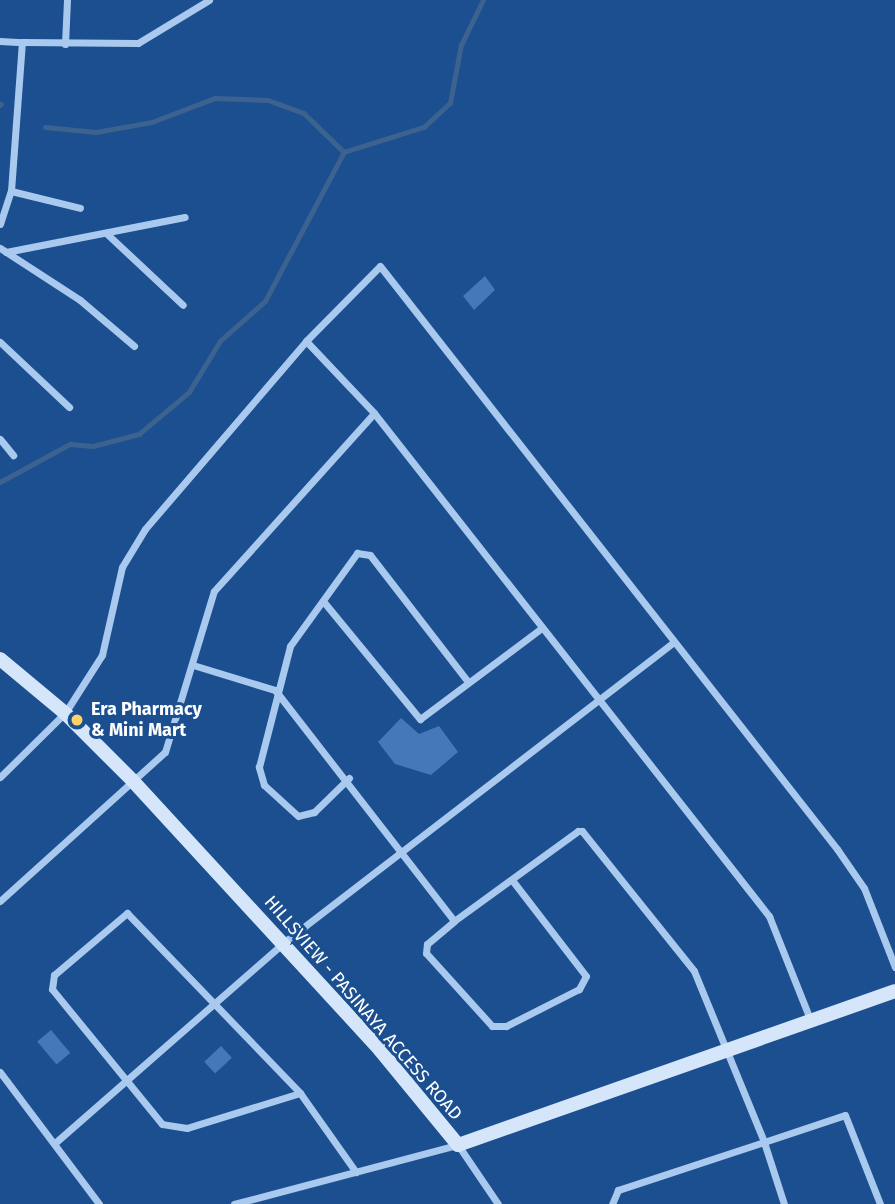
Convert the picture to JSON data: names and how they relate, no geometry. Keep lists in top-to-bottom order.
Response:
{
  "streets": {
    "street": ["HILLSVIEW - PASINAYA ACCESS ROAD"]
  },
  "places": ["Era Pharmacy & Mini Mart"]
}
